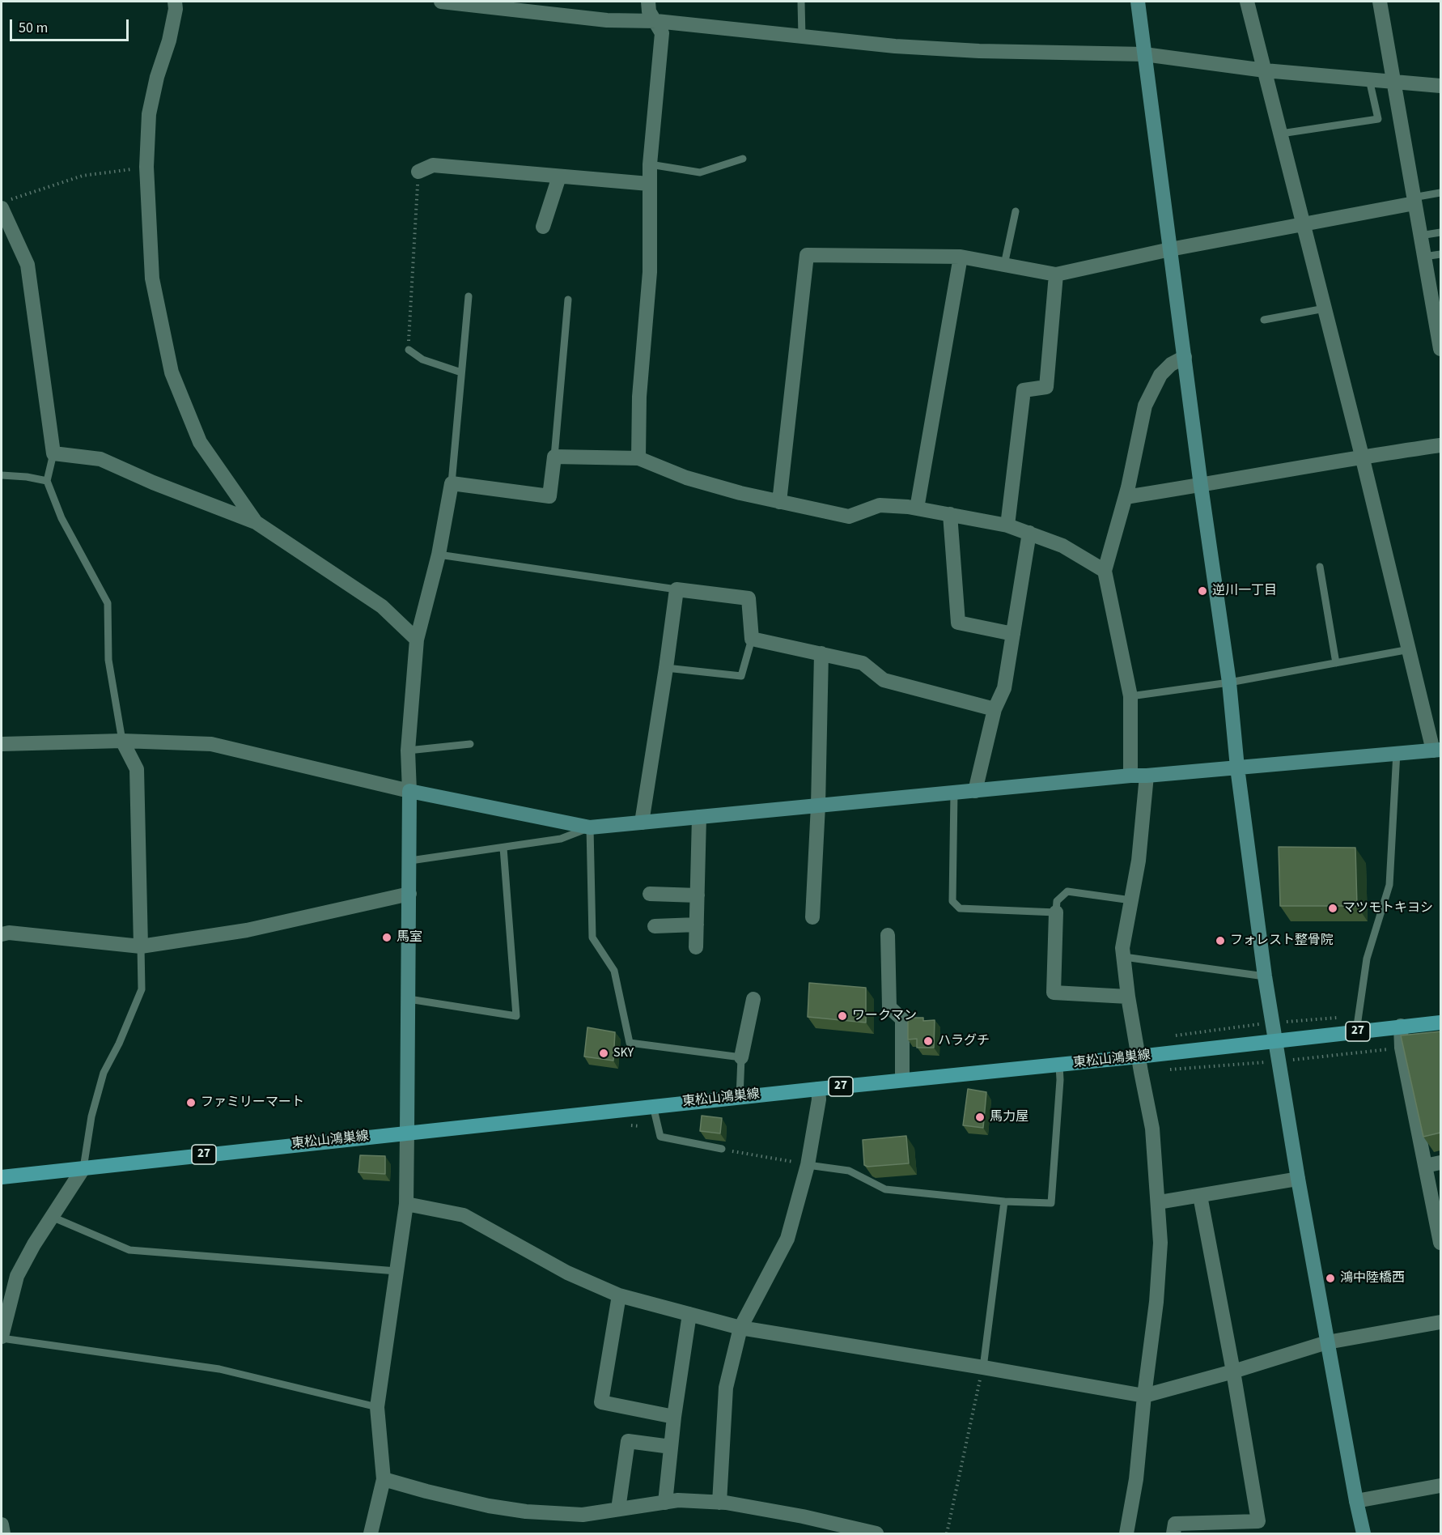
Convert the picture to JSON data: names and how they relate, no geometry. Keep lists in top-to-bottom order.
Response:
{
  "streets": {
    "main road": ["27", "東松山鴻巣線"]
  },
  "places": [
    "逆川一丁目",
    "マツモトキヨシ",
    "馬室",
    "フォレスト整骨院",
    "ワークマン",
    "ハラグチ",
    "SKY",
    "ファミリーマート",
    "馬力屋",
    "鴻中陸橋西"
  ],
  "scale_bar": "50 m"
}
